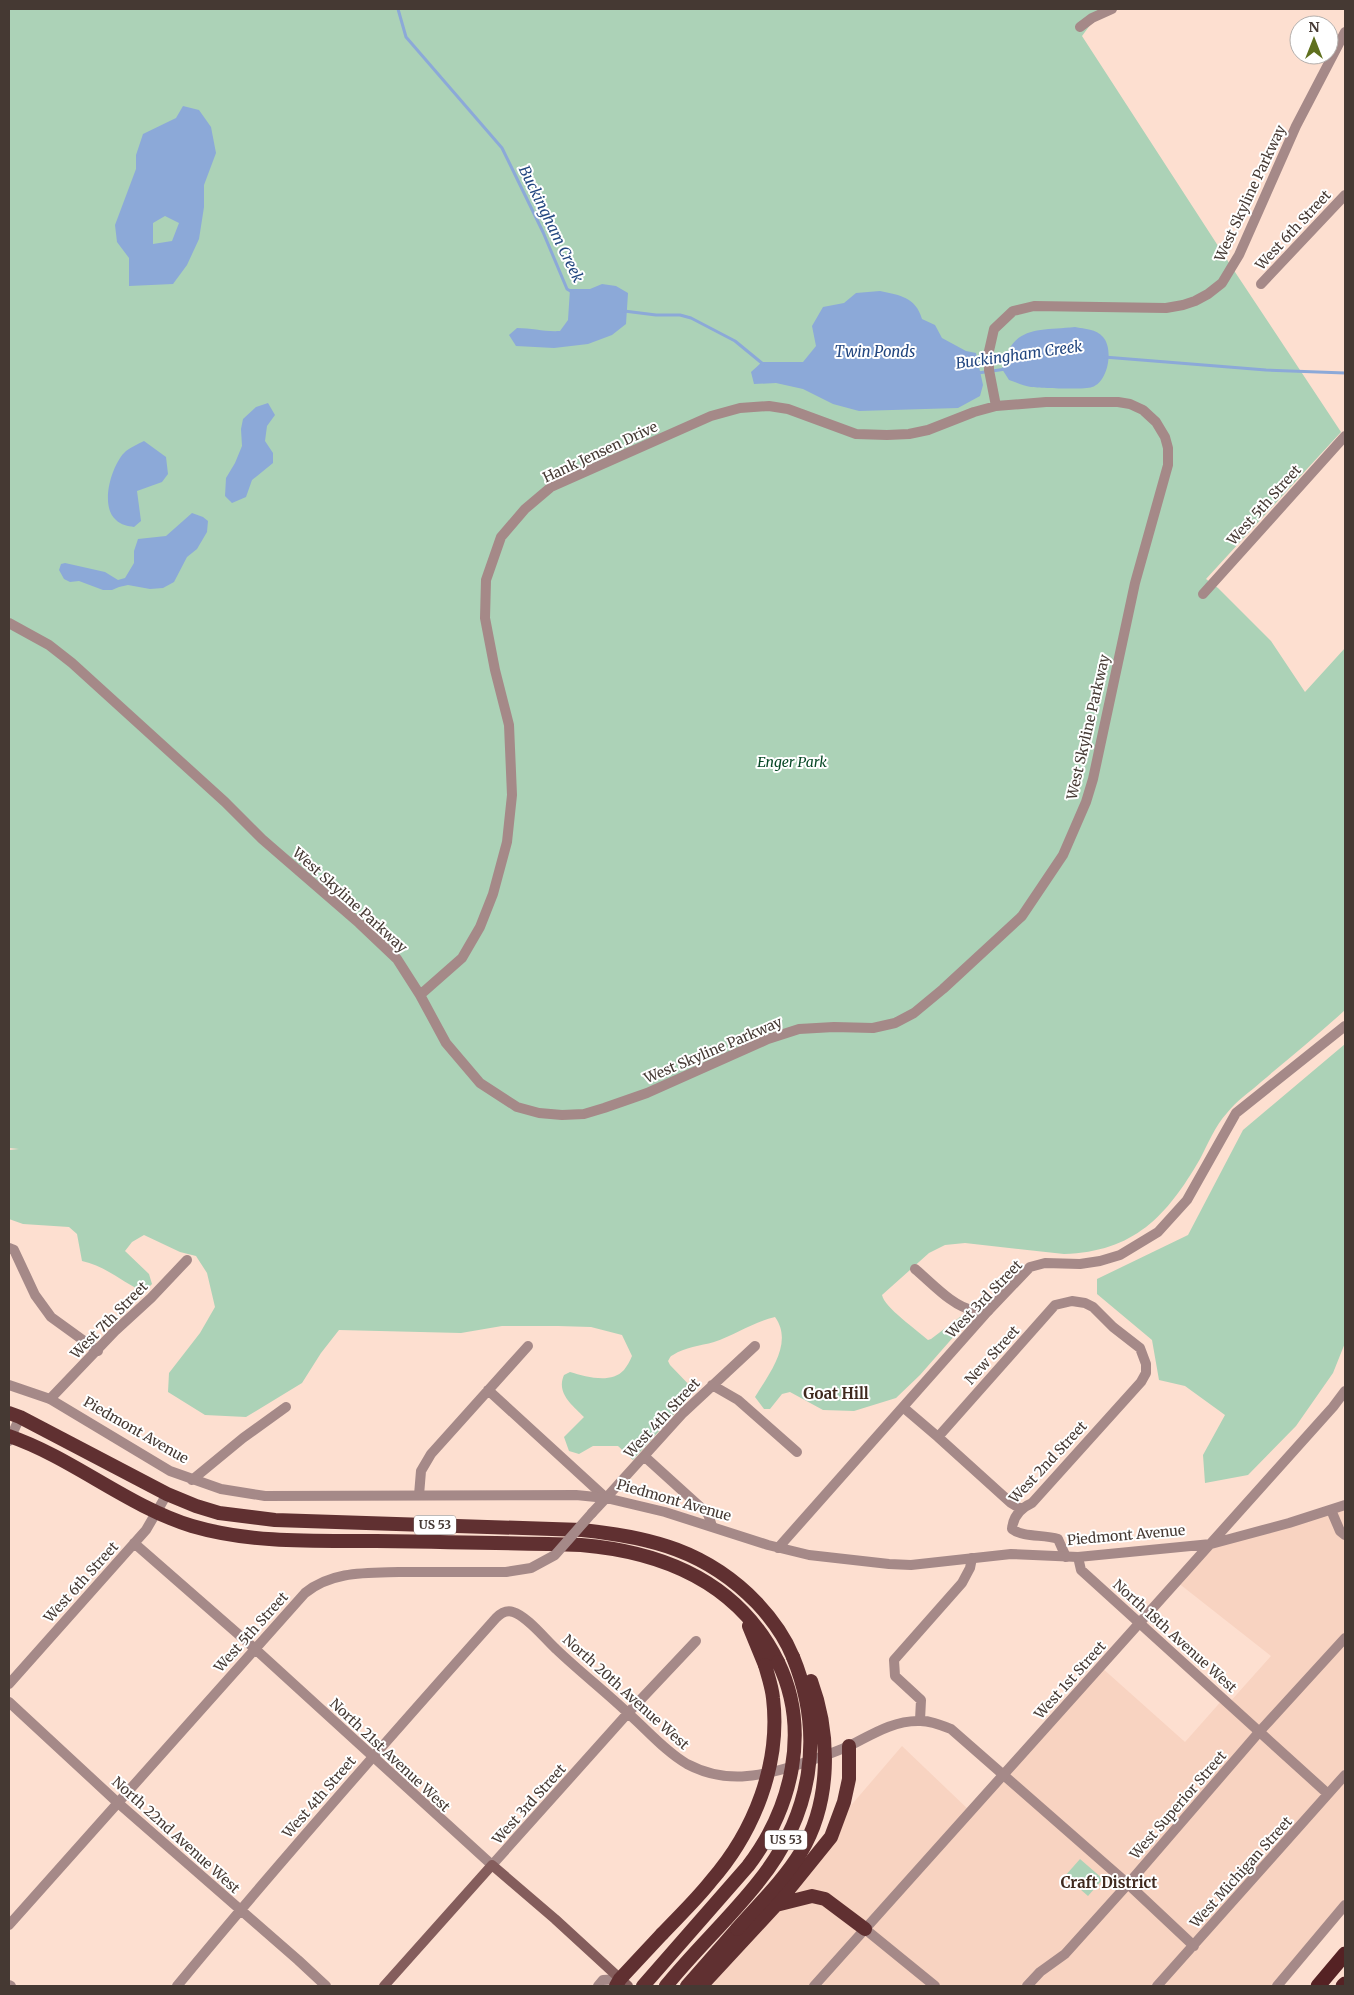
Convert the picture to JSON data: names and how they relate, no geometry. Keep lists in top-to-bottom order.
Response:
{
  "streets": {
    "highway": ["US 53"],
    "main road": ["West 3rd Street", "North 21st Avenue West"],
    "street": [
      "West Skyline Parkway",
      "West 6th Street",
      "Hank Jensen Drive",
      "West 5th Street",
      "West 7th Street",
      "New Street",
      "West 4th Street",
      "Piedmont Avenue",
      "West 2nd Street",
      "North 18th Avenue West",
      "West 1st Street",
      "North 20th Avenue West",
      "West Superior Street",
      "North 22nd Avenue West",
      "West Michigan Street"
    ]
  },
  "crossings": [
    ["West Skyline Parkway", "Hank Jensen Drive"],
    ["West 6th Street", "US 53"],
    ["West 6th Street", "North 21st Avenue West"],
    ["West 5th Street", "West 4th Street"],
    ["West 5th Street", "North 21st Avenue West"],
    ["West 5th Street", "North 22nd Avenue West"],
    ["West 3rd Street", "Piedmont Avenue"],
    ["West 3rd Street", "North 20th Avenue West"],
    ["West 3rd Street", "North 21st Avenue West"],
    ["West 7th Street", "Piedmont Avenue"],
    ["New Street", "West 2nd Street"],
    ["West 4th Street", "Piedmont Avenue"],
    ["West 4th Street", "North 20th Avenue West"],
    ["West 4th Street", "North 21st Avenue West"],
    ["West 4th Street", "North 22nd Avenue West"],
    ["Piedmont Avenue", "West 2nd Street"],
    ["Piedmont Avenue", "North 18th Avenue West"],
    ["Piedmont Avenue", "West 1st Street"],
    ["North 18th Avenue West", "West 1st Street"],
    ["North 18th Avenue West", "West Superior Street"],
    ["North 18th Avenue West", "West Michigan Street"],
    ["West 1st Street", "North 20th Avenue West"],
    ["North 20th Avenue West", "West Superior Street"],
    ["North 20th Avenue West", "West Michigan Street"]
  ],
  "districts": ["Goat Hill", "Craft District"],
  "water": ["Buckingham Creek", "Twin Ponds"],
  "parks": ["Enger Park"],
  "north": "top"
}
